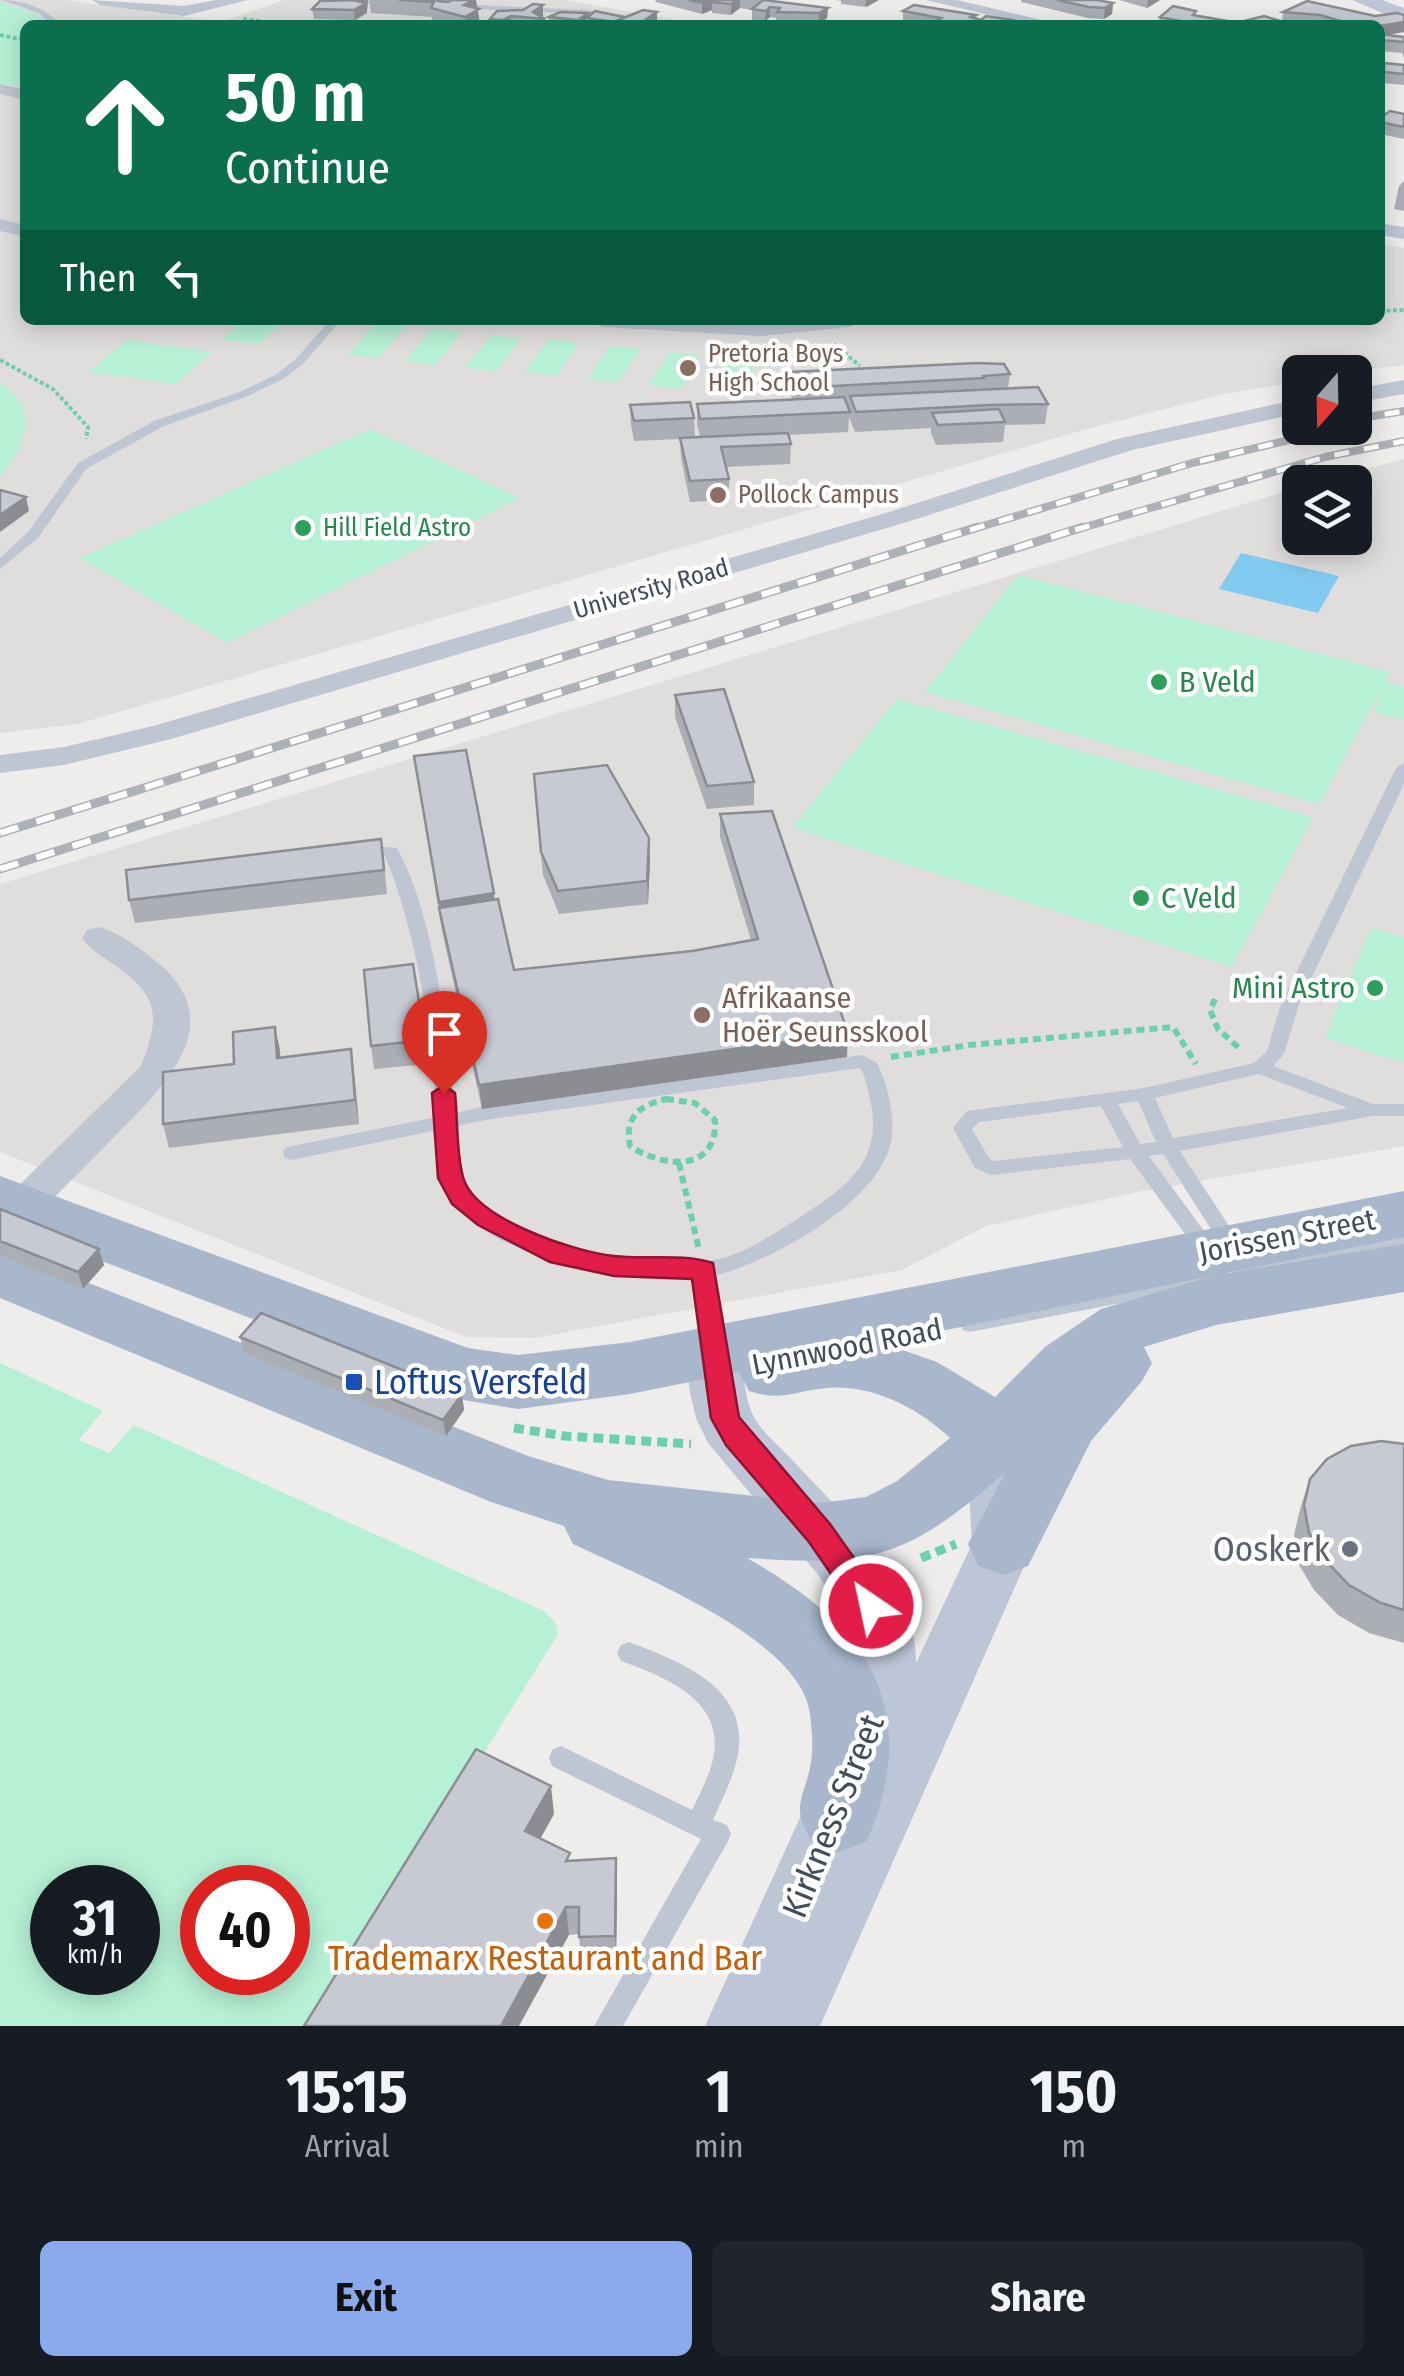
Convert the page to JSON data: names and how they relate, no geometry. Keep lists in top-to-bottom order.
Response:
{
  "streets": {
    "main road": ["Jorissen Street", "Lynnwood Road"],
    "street": ["University Road", "Kirkness Street"]
  },
  "crossings": [
    ["Jorissen Street", "Lynnwood Road"],
    ["Lynnwood Road", "Kirkness Street"]
  ],
  "places": {
    "other": [
      "Pretoria Boys High School",
      "Pollock Campus",
      "Hill Field Astro",
      "B Veld",
      "C Veld",
      "Mini Astro",
      "Afrikaanse Hoër Seunsskool",
      "Ooskerk",
      "Trademarx Restaurant and Bar"
    ],
    "transit": ["Loftus Versfeld"]
  },
  "north": "bottom",
  "page": {
    "turn": ["50 m", "Continue"],
    "then": "Then",
    "speed": "31 km/h",
    "limit": "40",
    "eta": [
      "15:15",
      "Arrival",
      "1",
      "min",
      "150",
      "m"
    ],
    "buttons": ["Exit", "Share"]
  }
}
